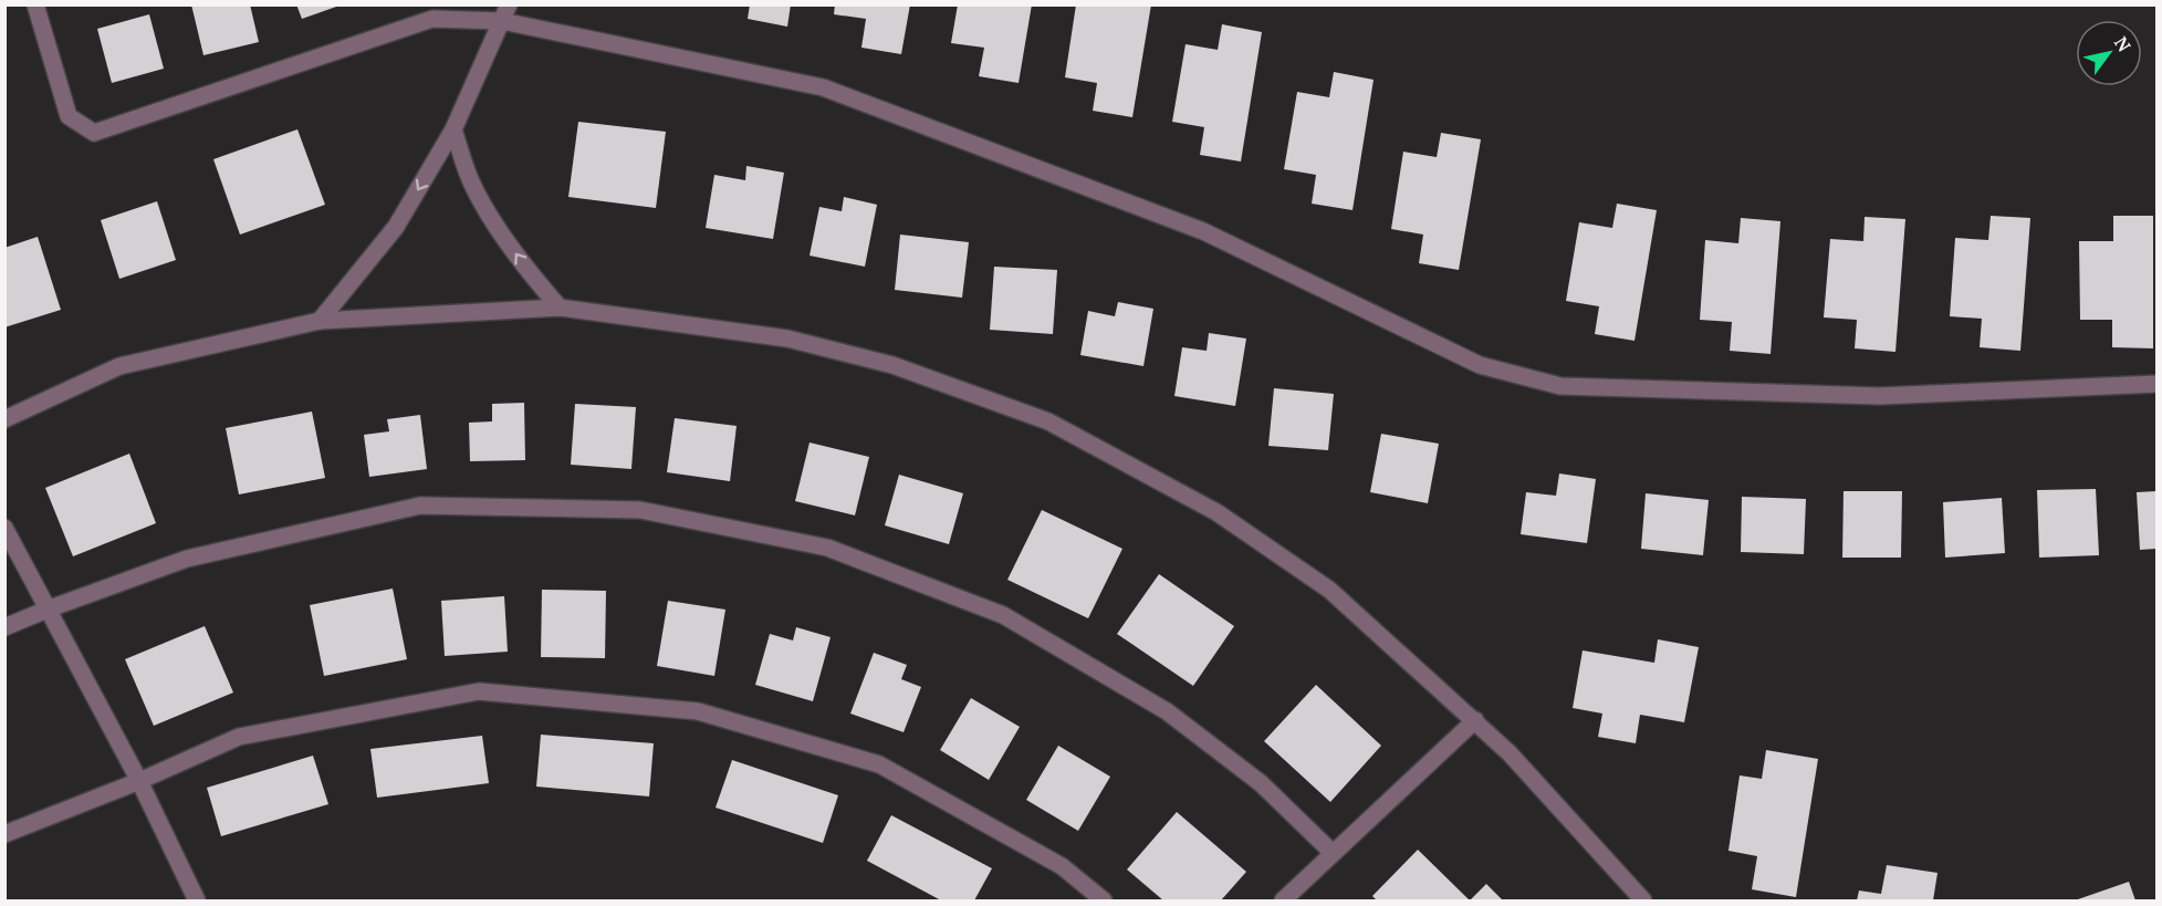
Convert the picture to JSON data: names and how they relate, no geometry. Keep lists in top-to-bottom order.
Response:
{
  "north": "top right"
}
